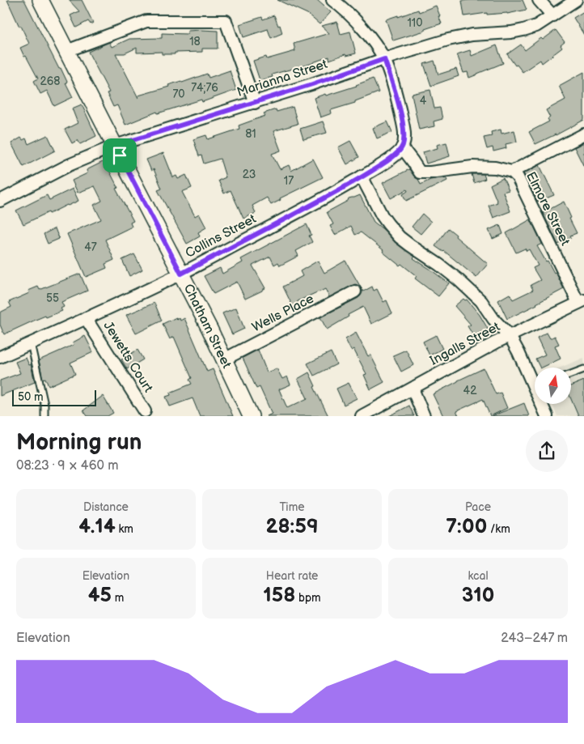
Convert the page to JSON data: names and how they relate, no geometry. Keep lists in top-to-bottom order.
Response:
{
  "streets": {
    "main road": ["Chatham Street"],
    "street": [
      "Marianna Street",
      "Elmore Street",
      "Collins Street",
      "Wells Place",
      "Ingalls Street",
      "Jewetts Court"
    ]
  },
  "crossings": [
    ["Marianna Street", "Chatham Street"],
    ["Elmore Street", "Ingalls Street"],
    ["Collins Street", "Chatham Street"],
    ["Collins Street", "Jewetts Court"],
    ["Wells Place", "Chatham Street"]
  ],
  "house_numbers": [
    "110",
    "18",
    "268",
    "74;76",
    "70",
    "4",
    "81",
    "23",
    "17",
    "47",
    "55",
    "42"
  ],
  "scale_bar": "50 m",
  "north": "top",
  "page": {
    "scale": "50 m",
    "heading": ["Morning run", "08:23 · 9 × 460 m"],
    "stats": [
      ["Distance", "4.14 km"],
      ["Time", "28:59"],
      ["Pace", "7:00 /km"],
      ["Elevation", "45 m"],
      ["Heart rate", "158 bpm"],
      ["kcal", "310"]
    ],
    "chart": ["Elevation", "243–247 m"]
  }
}
